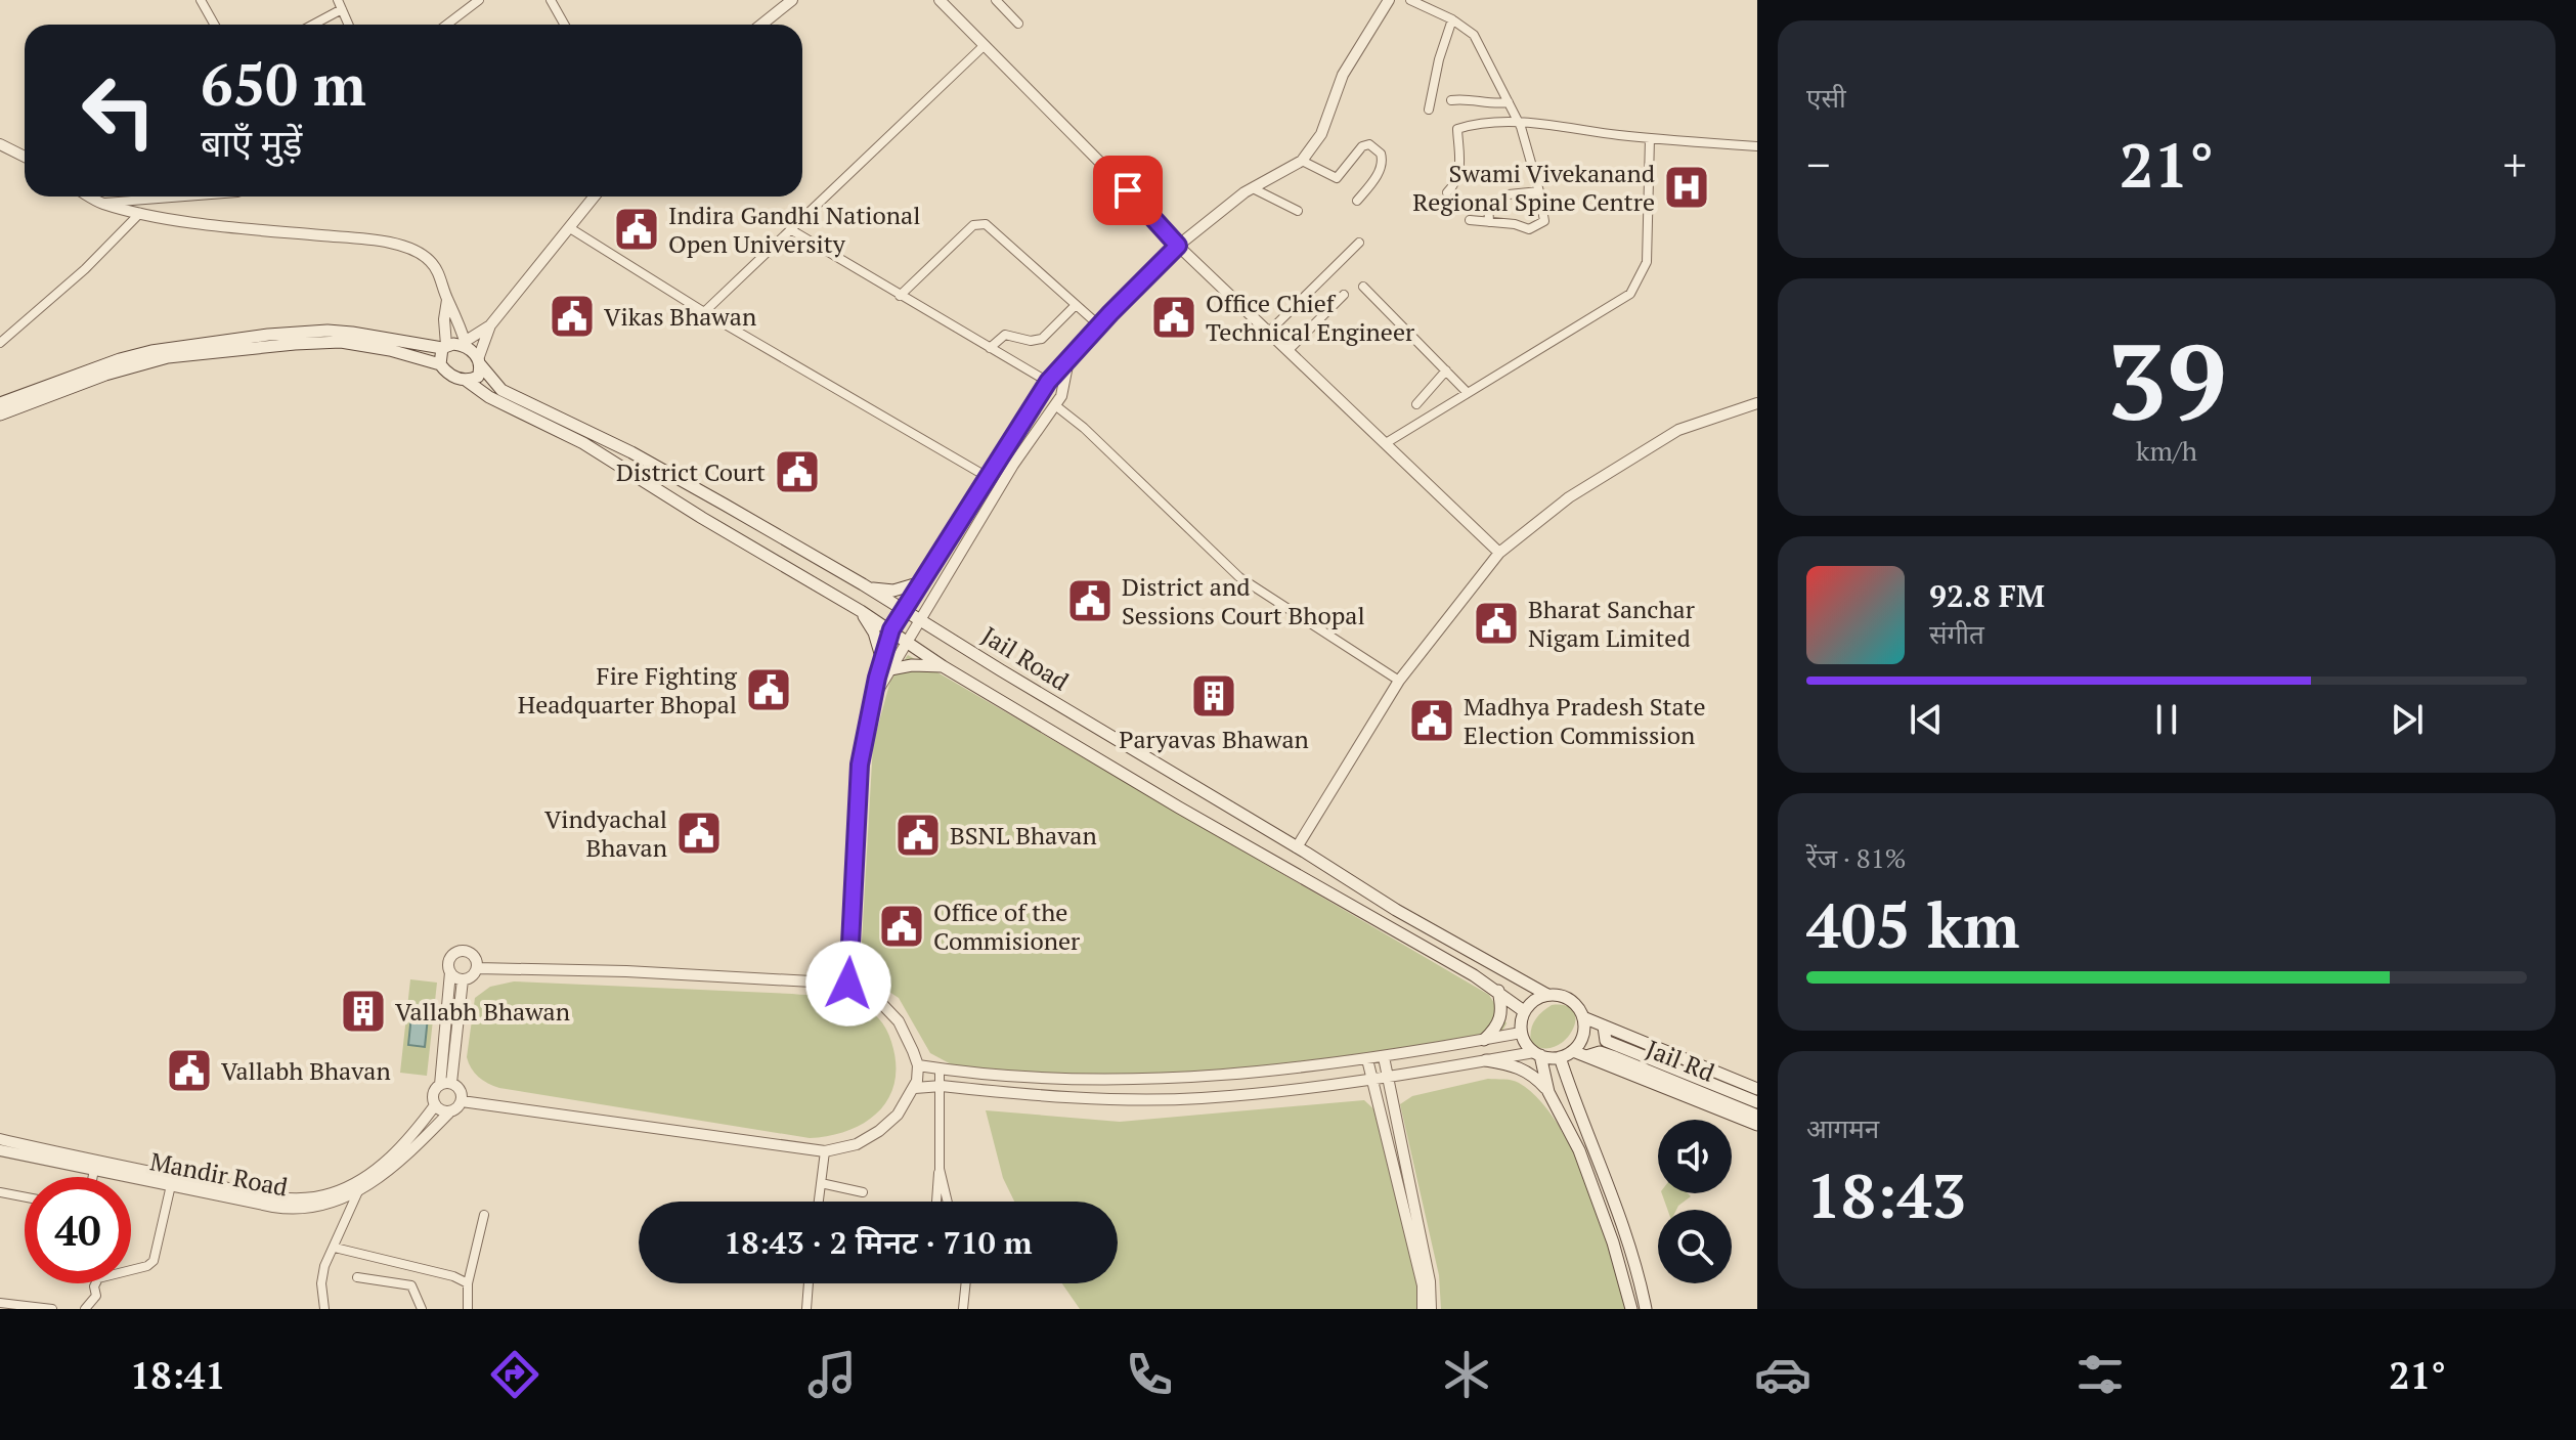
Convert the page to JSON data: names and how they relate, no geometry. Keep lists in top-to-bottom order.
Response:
{
  "streets": {
    "main road": ["Jail Road", "Jail Rd"],
    "street": ["Mandir Road"]
  },
  "places": {
    "hospital": ["Swami Vivekanand Regional Spine Centre"],
    "public building": [
      "Indira Gandhi National Open University",
      "Vikas Bhawan",
      "Office Chief Technical Engineer",
      "District Court",
      "District and Sessions Court Bhopal",
      "Bharat Sanchar Nigam Limited",
      "Fire Fighting Headquarter Bhopal",
      "Madhya Pradesh State Election Commission",
      "Vindyachal Bhavan",
      "BSNL Bhavan",
      "Office of the Commisioner",
      "Vallabh Bhavan"
    ],
    "building": ["Paryavas Bhawan", "Vallabh Bhawan"]
  },
  "page": {
    "tile": [
      "एसी",
      ["39", "km/h"],
      ["रेंज · 81%", "405 km"],
      ["आगमन", "18:43"]
    ],
    "turn": ["650 m", "बाएँ मुड़ें"],
    "heat": ["−", "21°", "+"],
    "song": ["92.8 FM", "संगीत"],
    "limit": "40",
    "trip": "18:43 · 2 मिनट · 710 m",
    "tabs": ["18:41", "21°"]
  }
}
